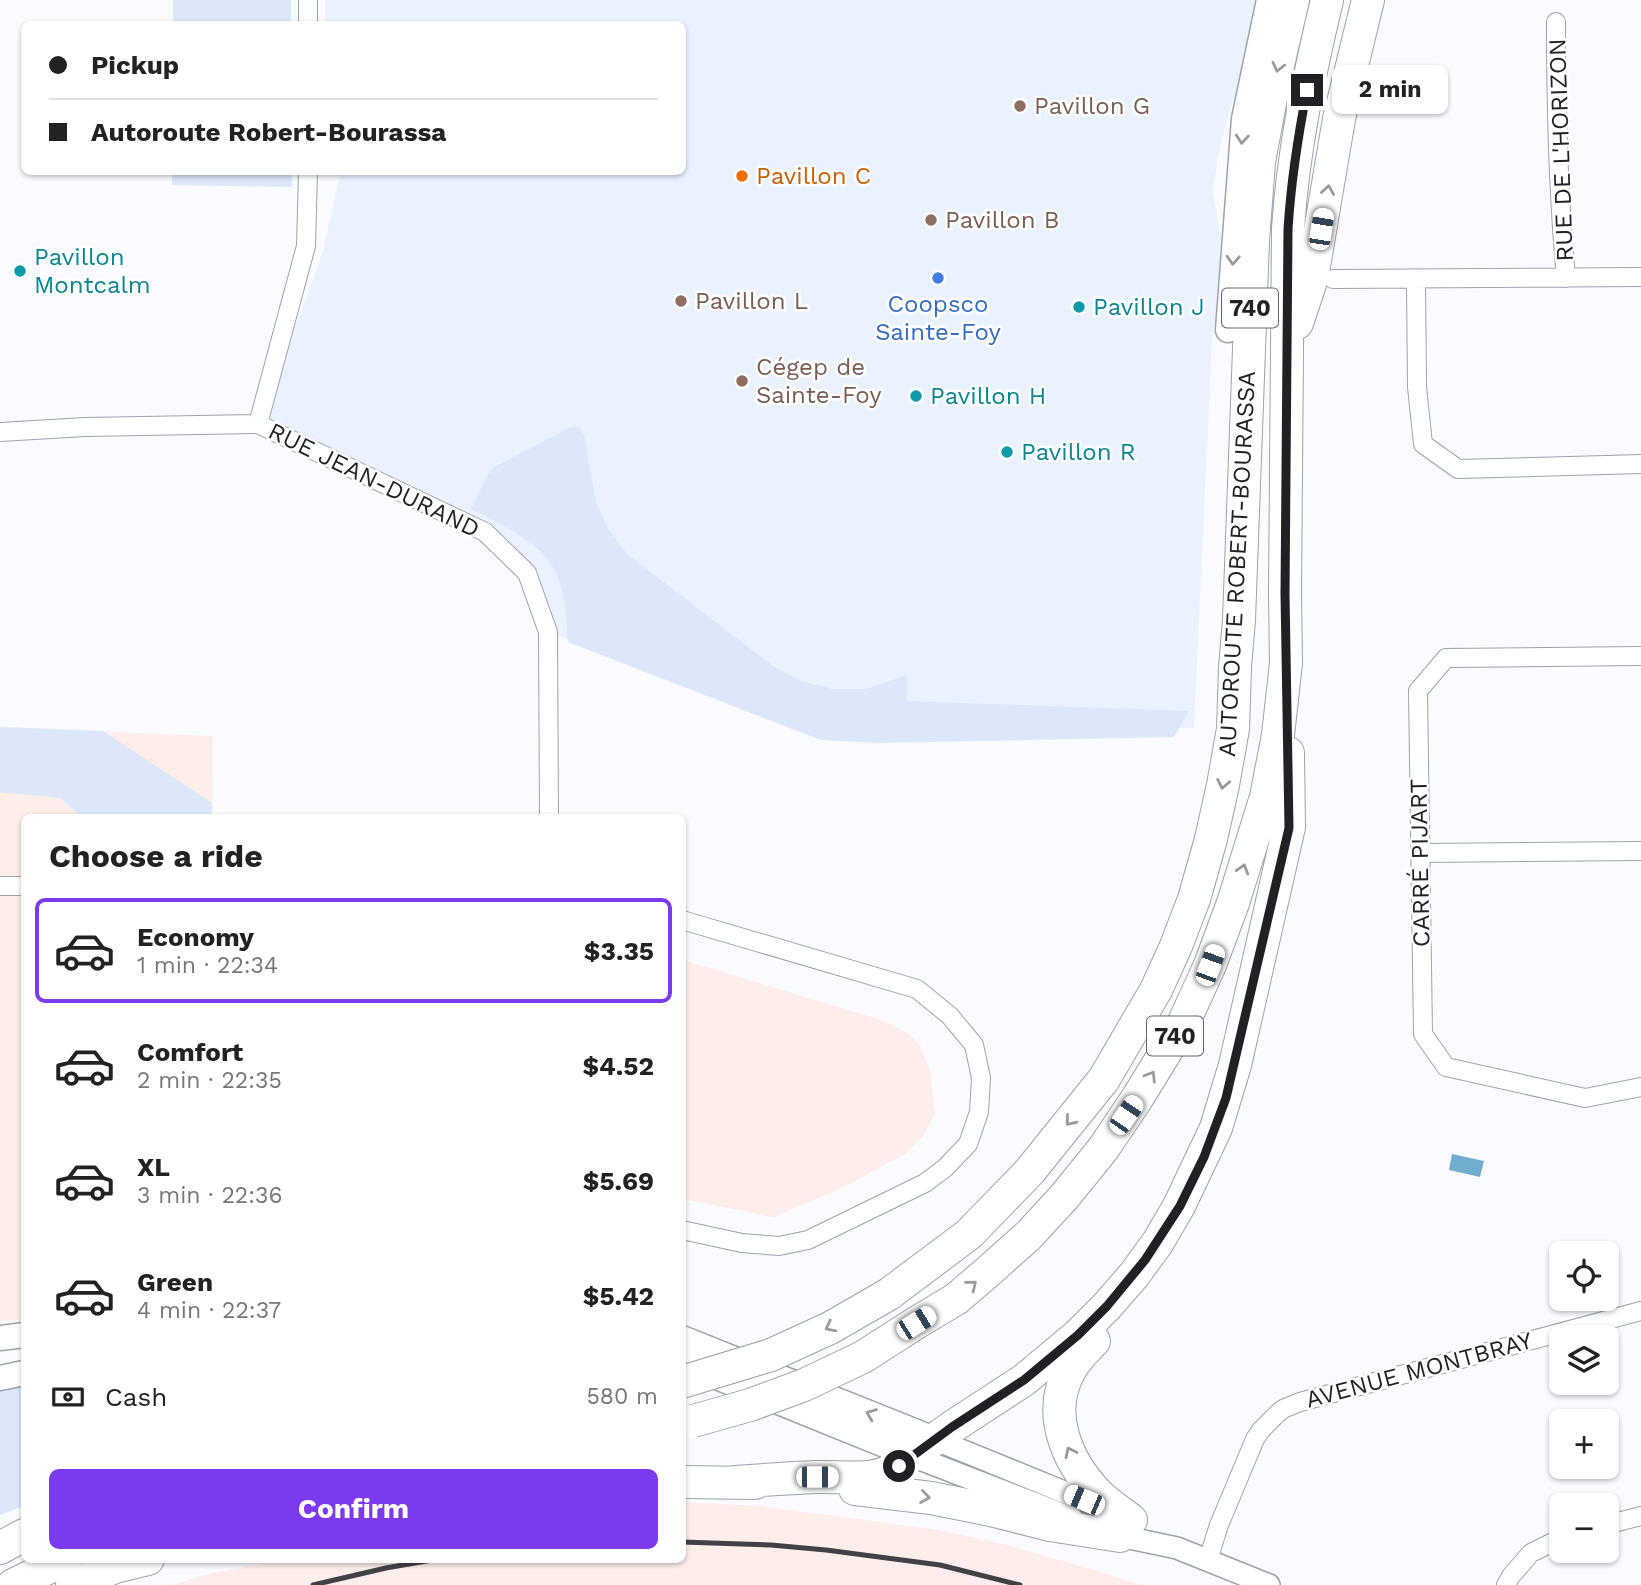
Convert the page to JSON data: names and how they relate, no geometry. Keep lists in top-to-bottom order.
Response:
{
  "streets": {
    "highway": ["740", "AUTOROUTE ROBERT-BOURASSA"],
    "street": [
      "RUE DE L'HORIZON",
      "RUE JEAN-DURAND",
      "CARRÉ PIJART",
      "AVENUE MONTBRAY"
    ]
  },
  "places": [
    "Pavillon G",
    "Pavillon C",
    "Pavillon B",
    "Pavillon Montcalm",
    "Coopsco Sainte-Foy",
    "Pavillon L",
    "Pavillon J",
    "Cégep de Sainte-Foy",
    "Pavillon H",
    "Pavillon R"
  ],
  "page": {
    "banner": ["Pickup", "Autoroute Robert-Bourassa"],
    "bubble": "2 min",
    "heading": "Choose a ride",
    "list": [
      {
        "name": "Economy",
        "note": "1 min · 22:34",
        "value": "$3.35"
      },
      {
        "name": "Comfort",
        "note": "2 min · 22:35",
        "value": "$4.52"
      },
      {
        "name": "XL",
        "note": "3 min · 22:36",
        "value": "$5.69"
      },
      {
        "name": "Green",
        "note": "4 min · 22:37",
        "value": "$5.42"
      }
    ],
    "map_buttons": ["+", "−"],
    "pay": ["Cash", "580 m"],
    "buttons": "Confirm"
  }
}
